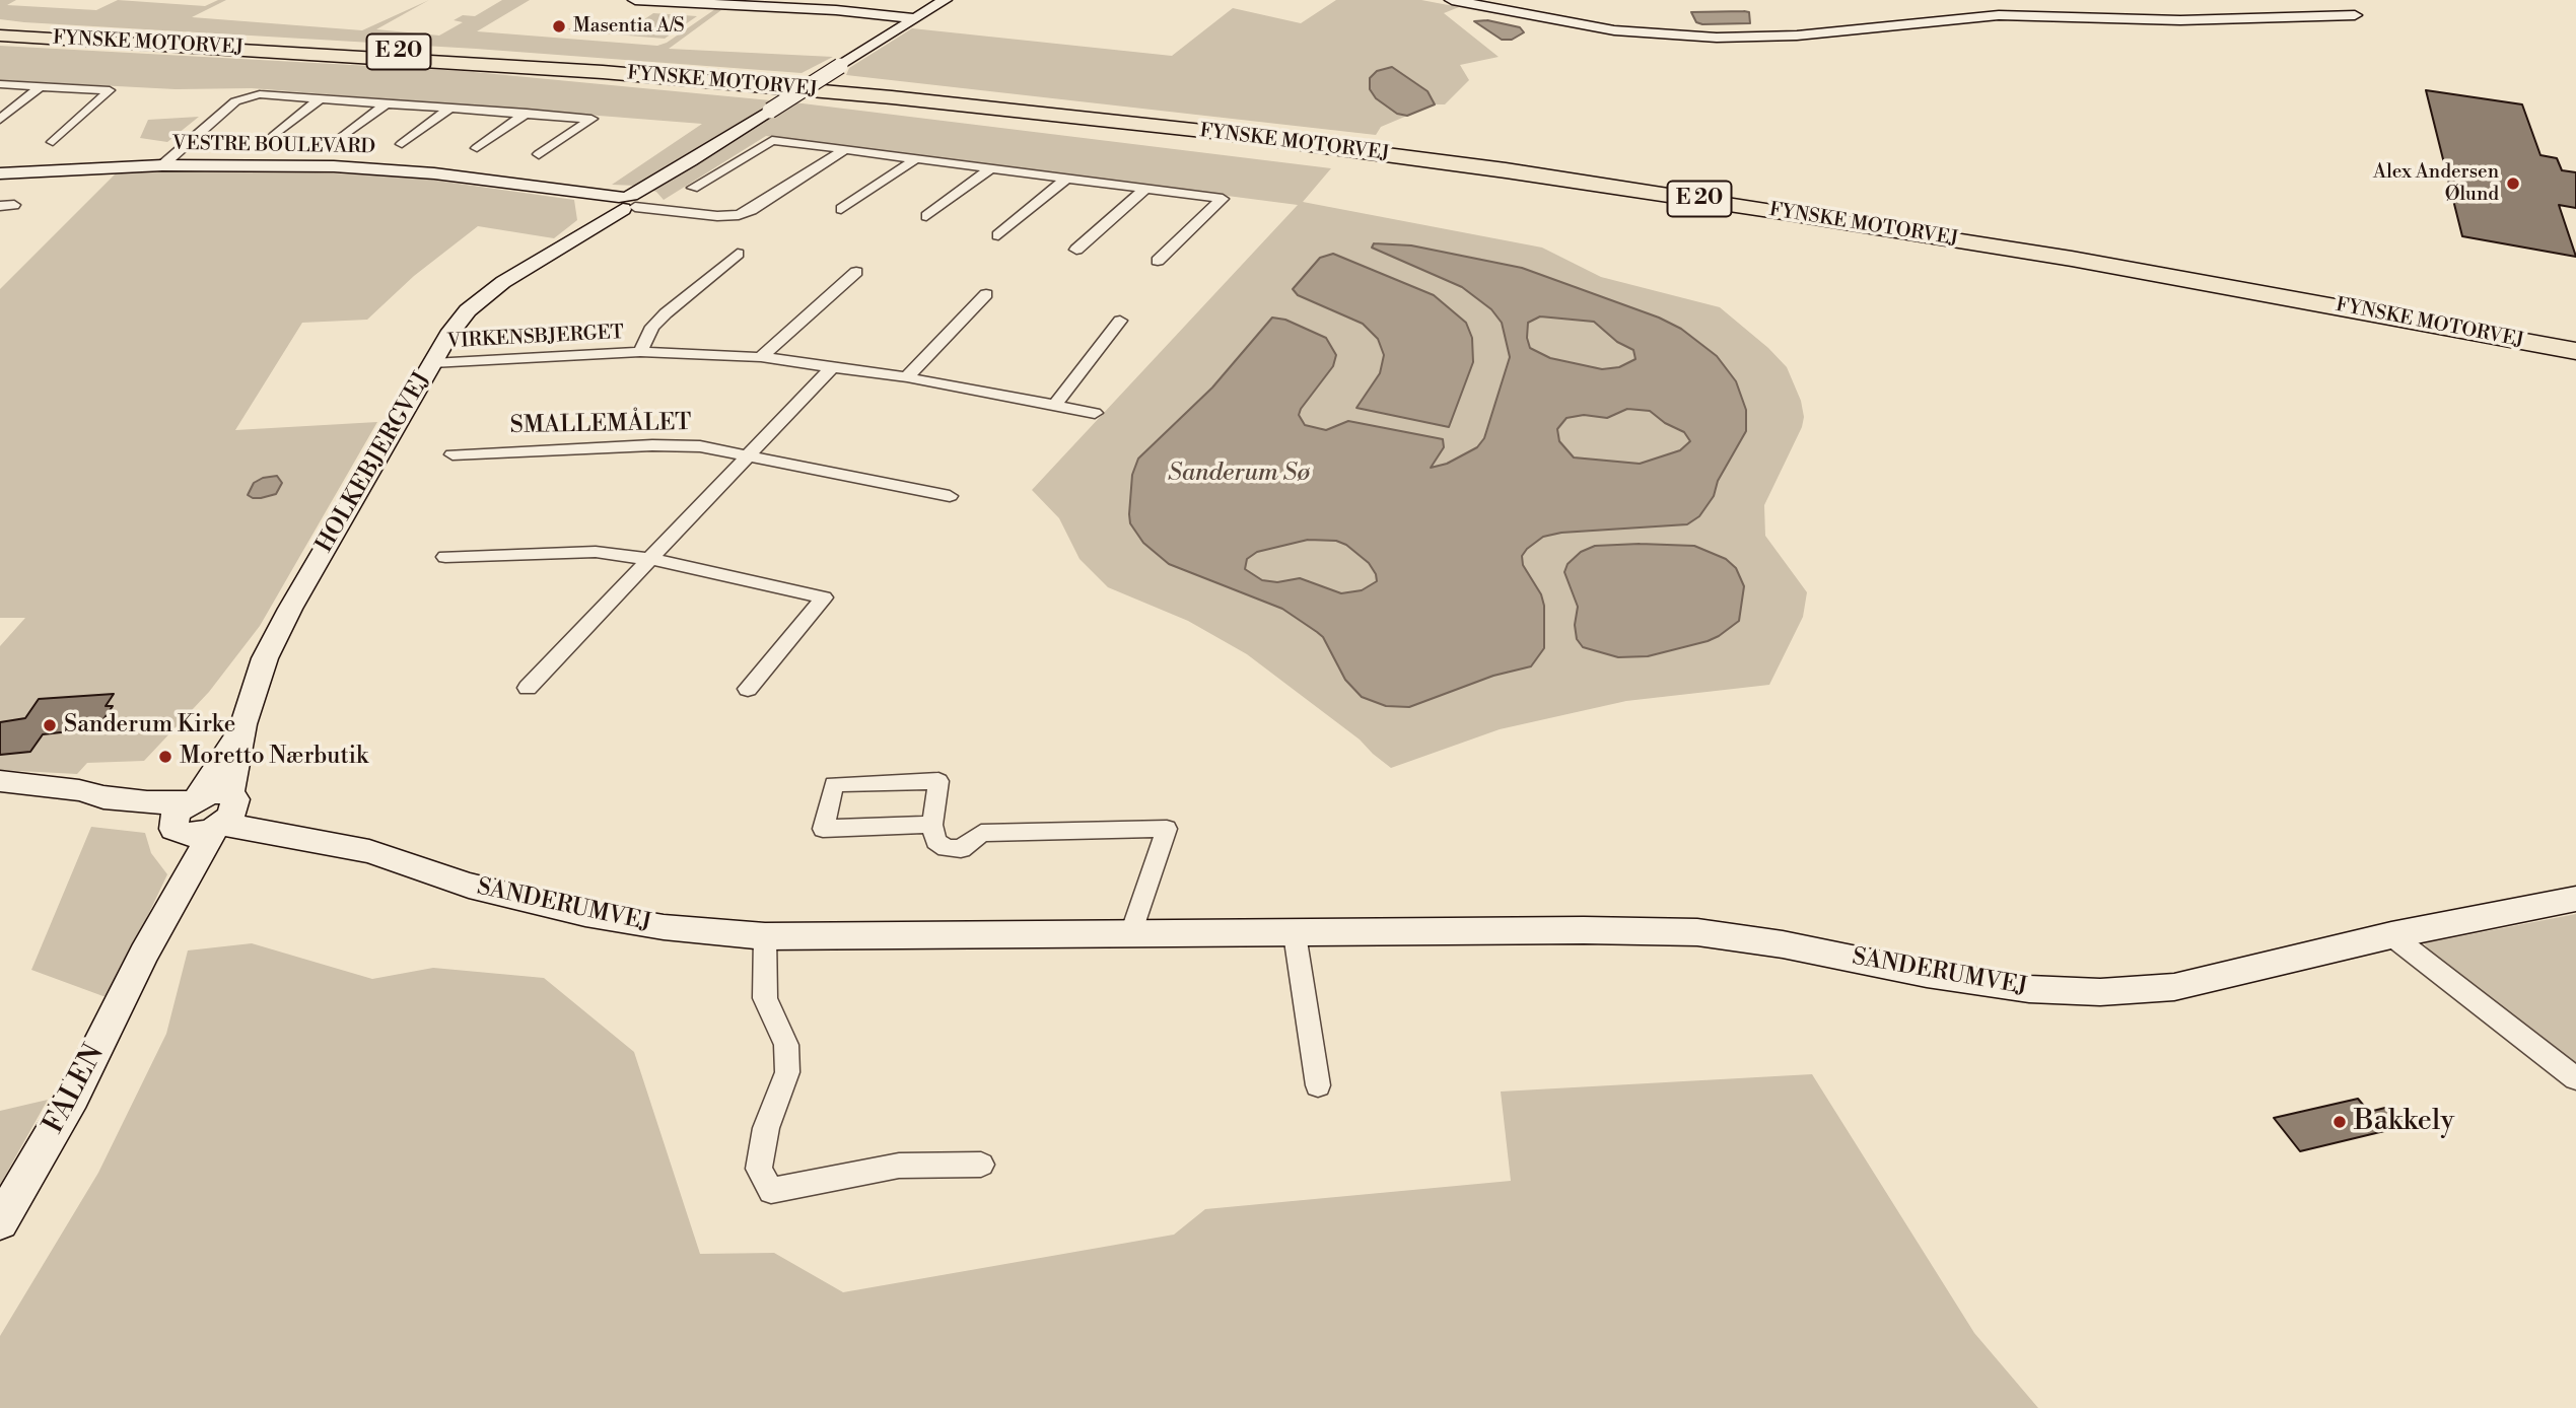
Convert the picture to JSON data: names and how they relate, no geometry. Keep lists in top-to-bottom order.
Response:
{
  "streets": {
    "highway": ["FYNSKE MOTORVEJ", "E 20"],
    "street": [
      "VESTRE BOULEVARD",
      "VIRKENSBJERGET",
      "SMALLEMÅLET",
      "HOLKEBJERGVEJ",
      "SANDERUMVEJ",
      "FALEN"
    ]
  },
  "crossings": [
    ["VESTRE BOULEVARD", "HOLKEBJERGVEJ"],
    ["VIRKENSBJERGET", "HOLKEBJERGVEJ"],
    ["HOLKEBJERGVEJ", "SANDERUMVEJ"],
    ["HOLKEBJERGVEJ", "FALEN"],
    ["SANDERUMVEJ", "FALEN"]
  ],
  "water": ["Sanderum Sø"],
  "places": [
    "Masentia A/S",
    "Alex Andersen Ølund",
    "Sanderum Kirke",
    "Moretto Nærbutik",
    "Bakkely"
  ]
}
